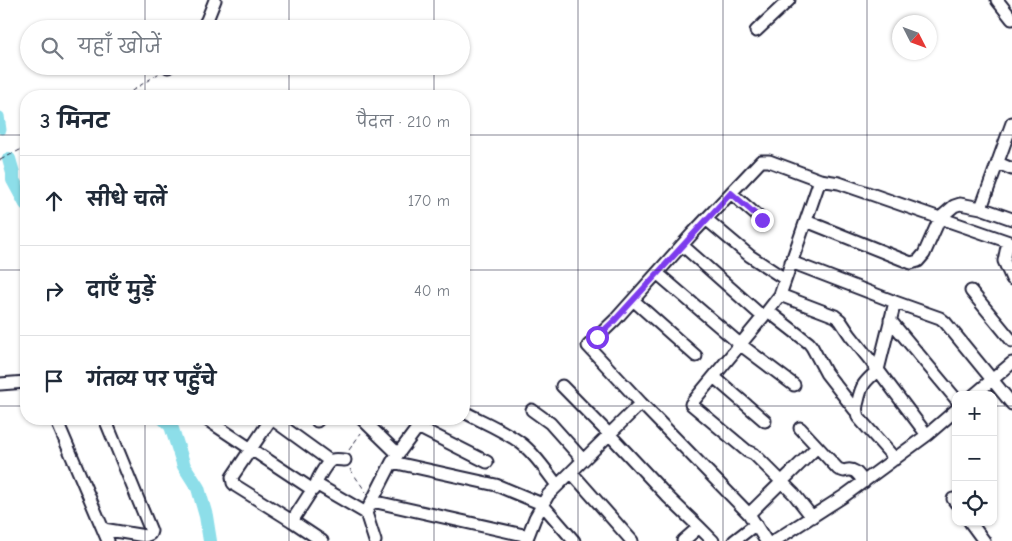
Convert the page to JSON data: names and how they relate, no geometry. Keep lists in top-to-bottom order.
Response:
{
  "north": "bottom right",
  "page": {
    "search": "यहाँ खोजें",
    "heading": ["3 मिनट", "पैदल · 210 m"],
    "list": [
      ["सीधे चलें", "170 m"],
      ["दाएँ मुड़ें", "40 m"],
      "गंतव्य पर पहुँचे"
    ],
    "map_buttons": ["+", "−"]
  }
}
